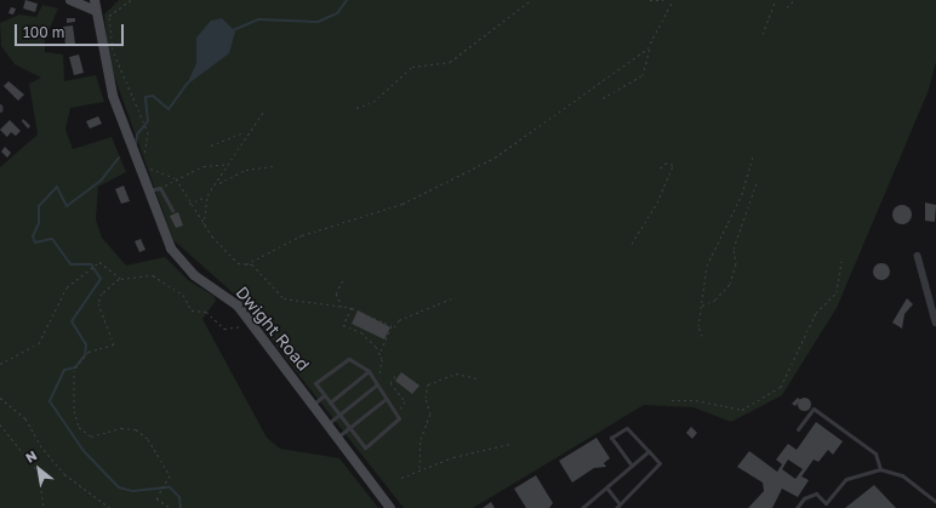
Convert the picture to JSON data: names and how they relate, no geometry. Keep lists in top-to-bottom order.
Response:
{
  "streets": {
    "main road": ["Dwight Road"]
  },
  "scale_bar": "100 m",
  "north": "top left"
}
